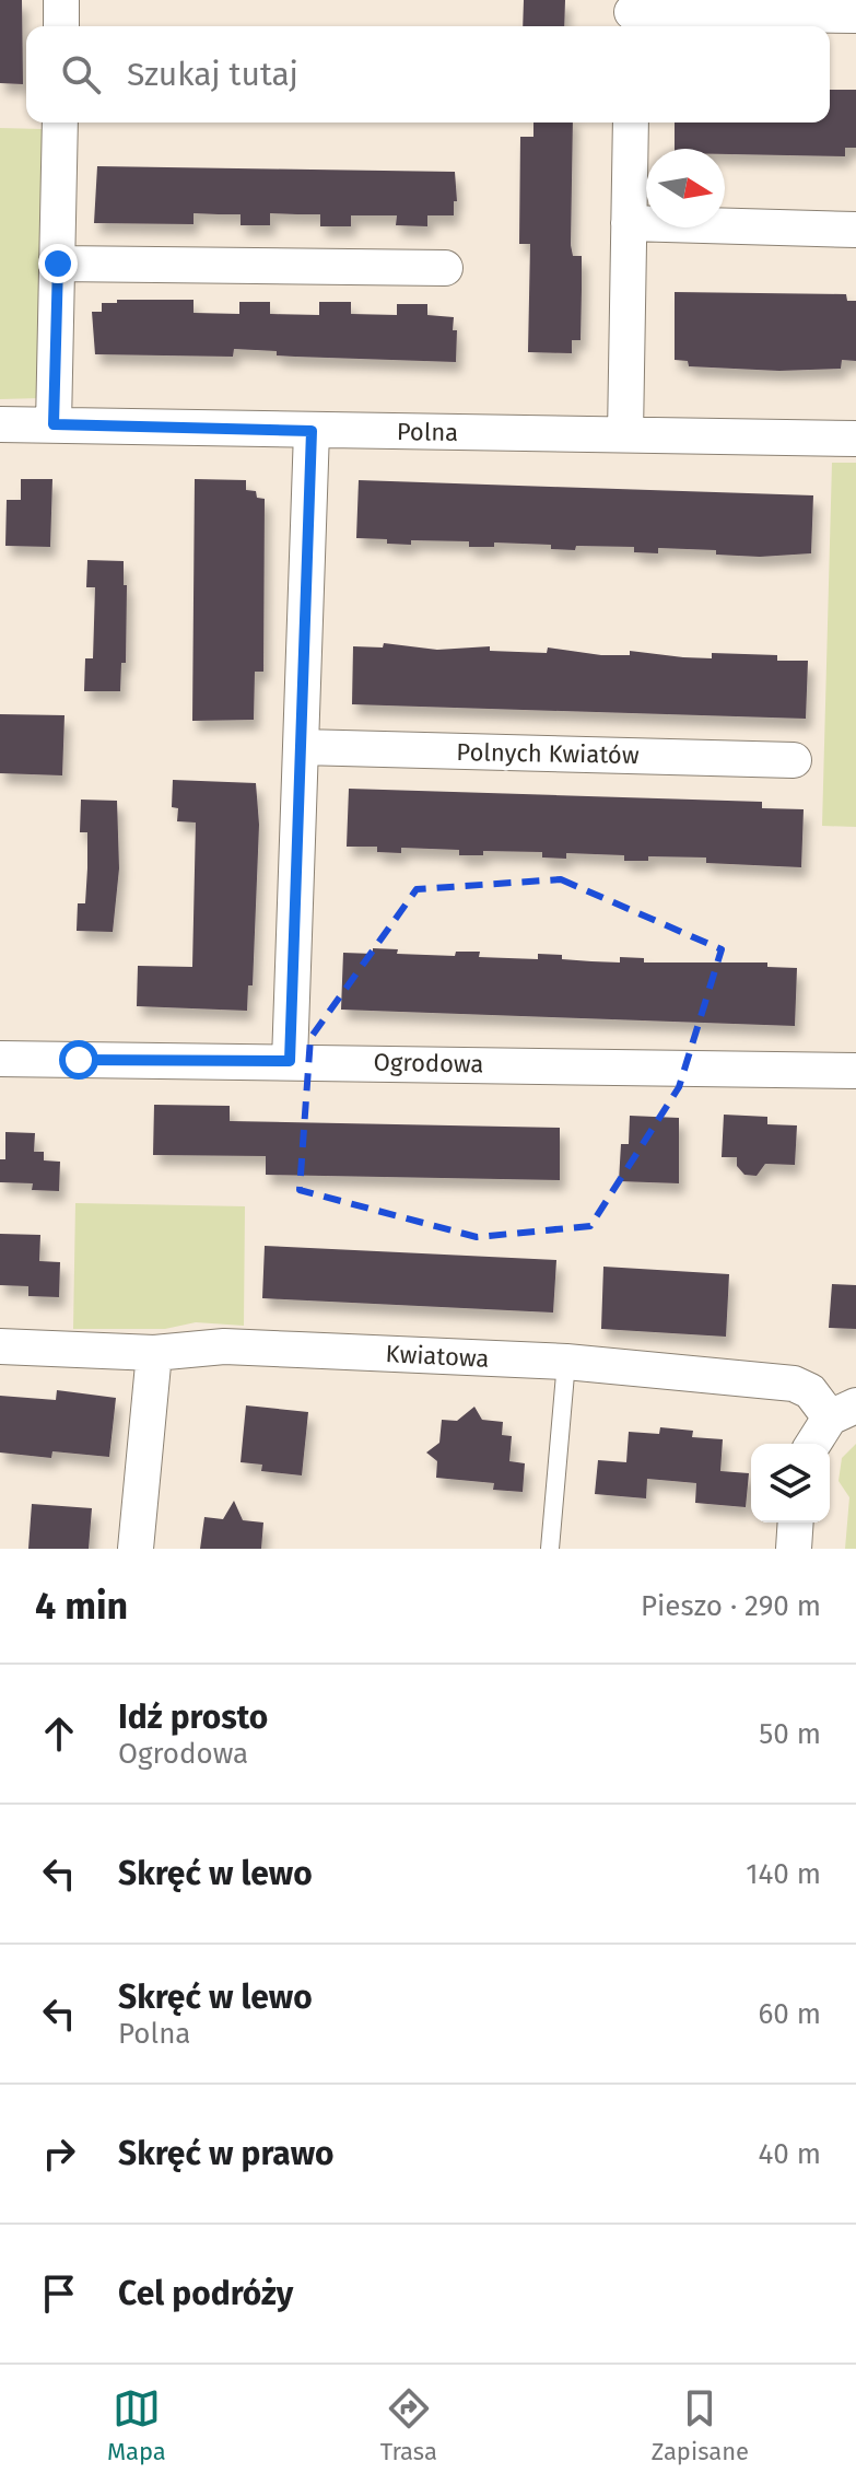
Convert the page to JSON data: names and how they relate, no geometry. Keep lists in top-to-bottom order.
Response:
{
  "streets": {
    "street": [
      "Polna",
      "Polnych Kwiatów",
      "Ogrodowa",
      "Kwiatowa"
    ]
  },
  "north": "right",
  "page": {
    "search": "Szukaj tutaj",
    "heading": ["4 min", "Pieszo · 290 m"],
    "list": [
      ["Idź prosto", "Ogrodowa", "50 m"],
      ["Skręć w lewo", "140 m"],
      ["Skręć w lewo", "Polna", "60 m"],
      ["Skręć w prawo", "40 m"],
      "Cel podróży"
    ],
    "nav": ["Mapa", "Trasa", "Zapisane"]
  }
}
